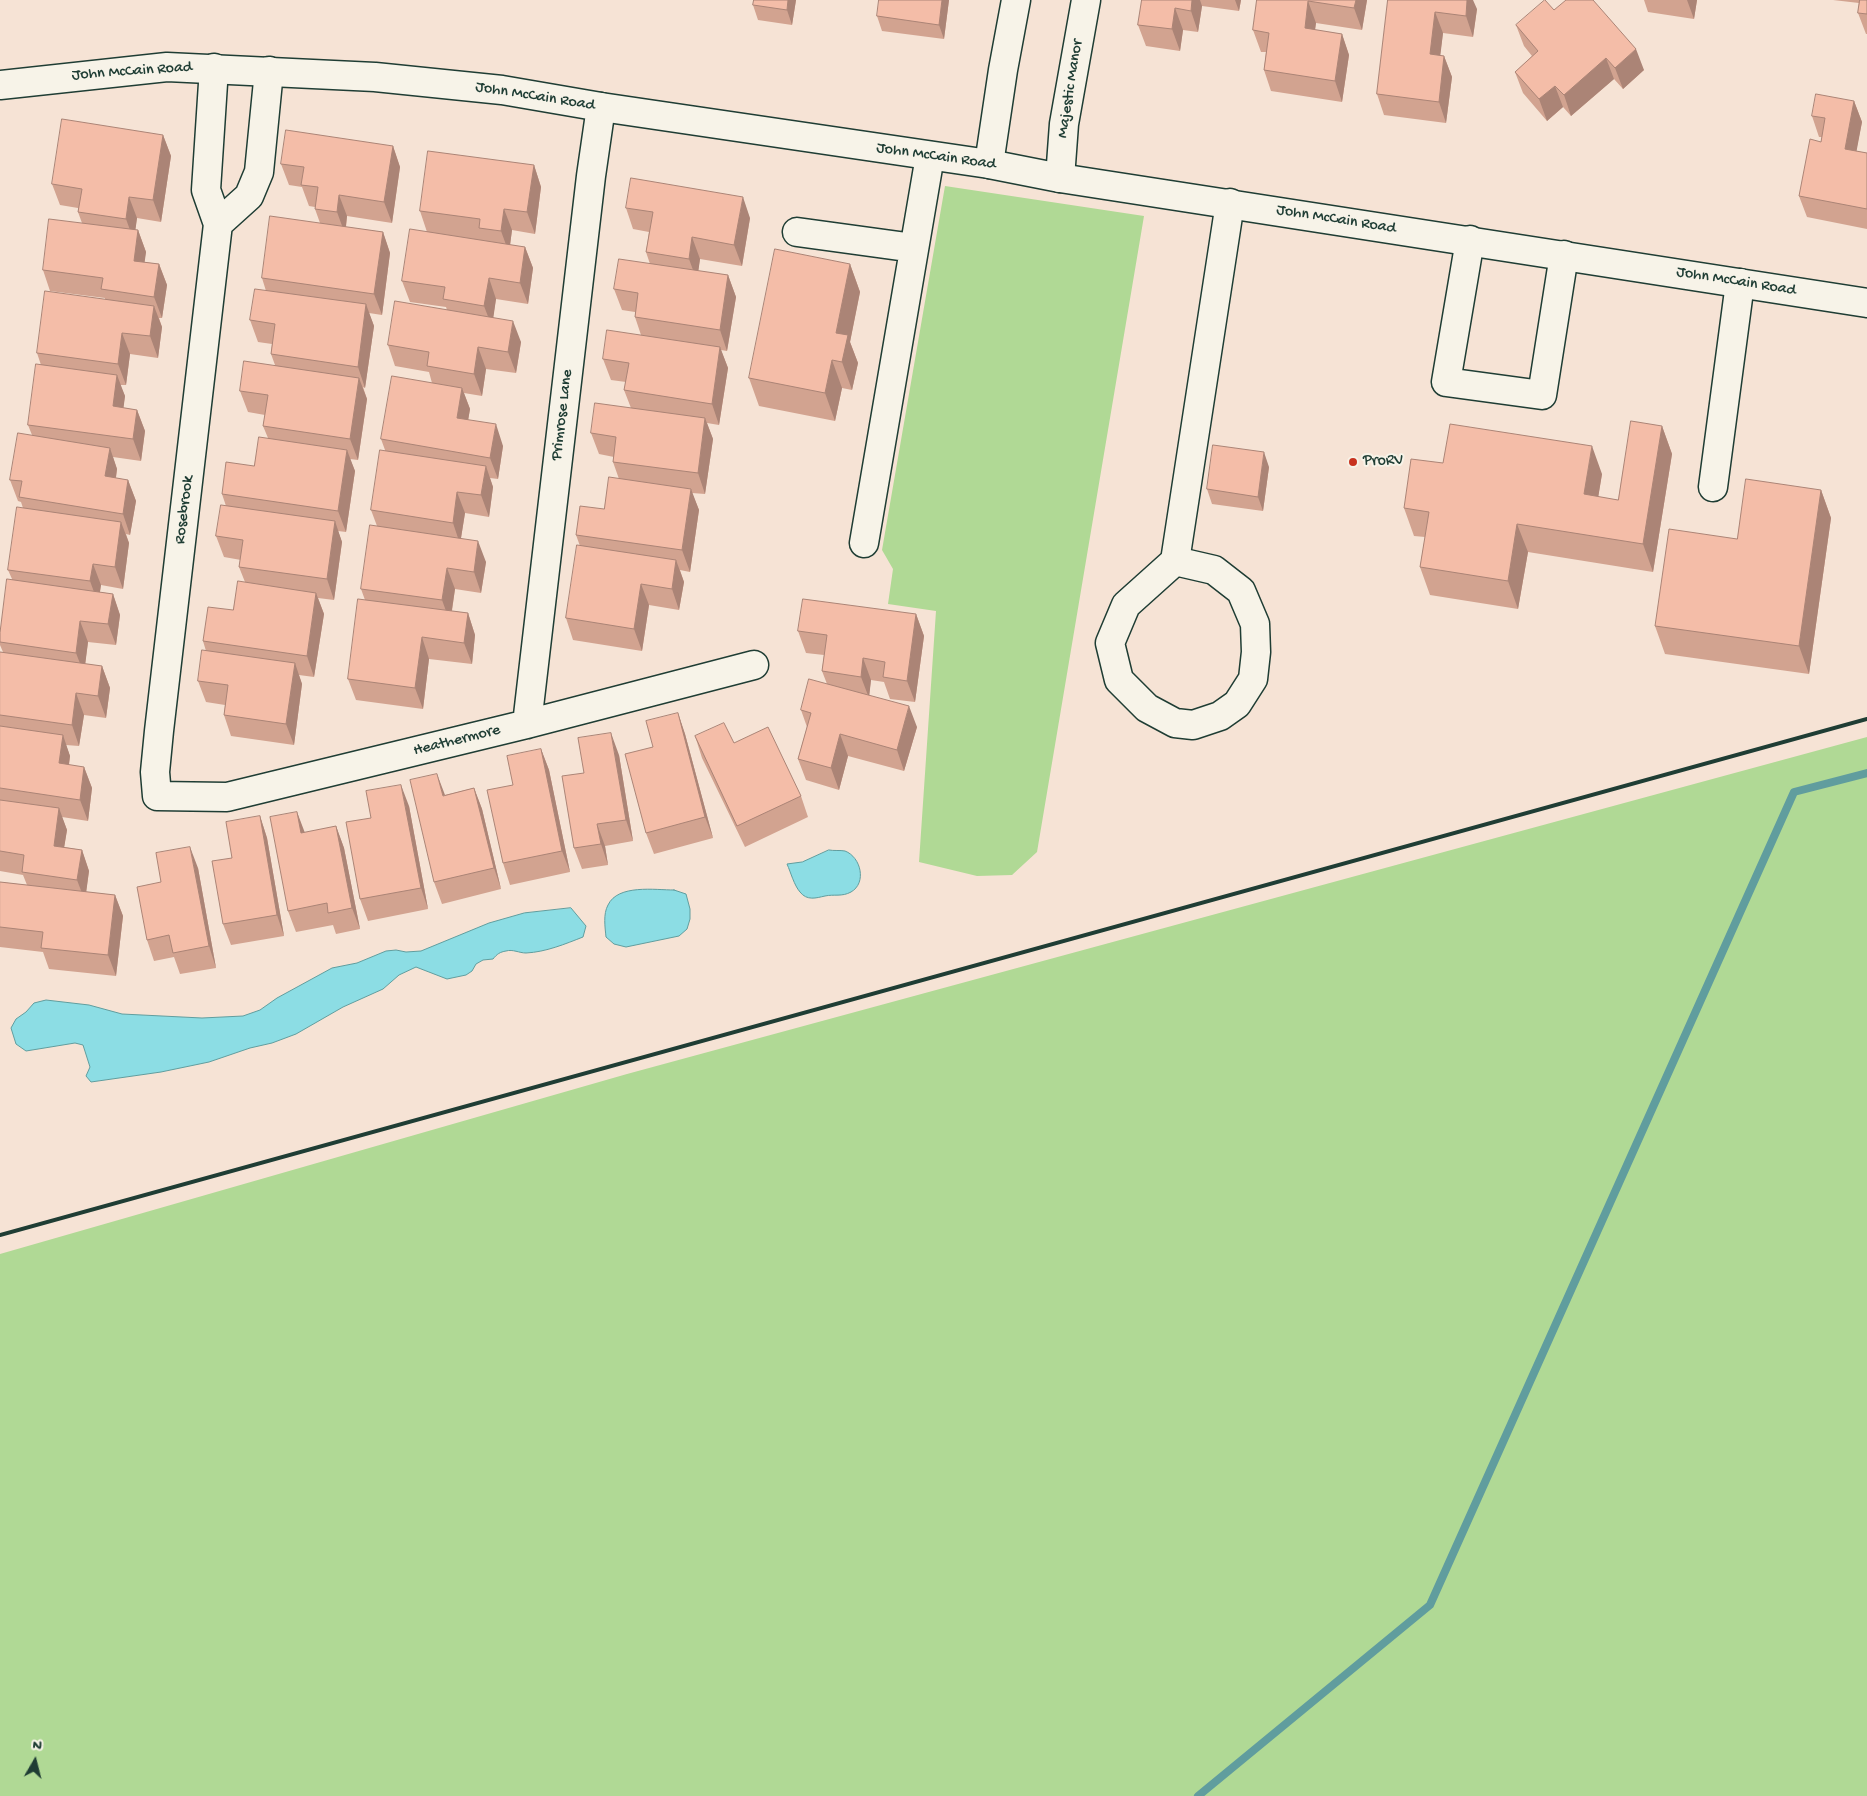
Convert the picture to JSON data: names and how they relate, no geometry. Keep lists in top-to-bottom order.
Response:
{
  "streets": {
    "street": [
      "John McCain Road",
      "Majestic Manor",
      "Primrose Lane",
      "Rosebrook",
      "Heathermore"
    ]
  },
  "crossings": [
    ["John McCain Road", "Majestic Manor"],
    ["John McCain Road", "Primrose Lane"],
    ["John McCain Road", "Rosebrook"],
    ["Primrose Lane", "Heathermore"],
    ["Rosebrook", "Heathermore"]
  ],
  "places": ["ProRV"],
  "north": "top"
}
